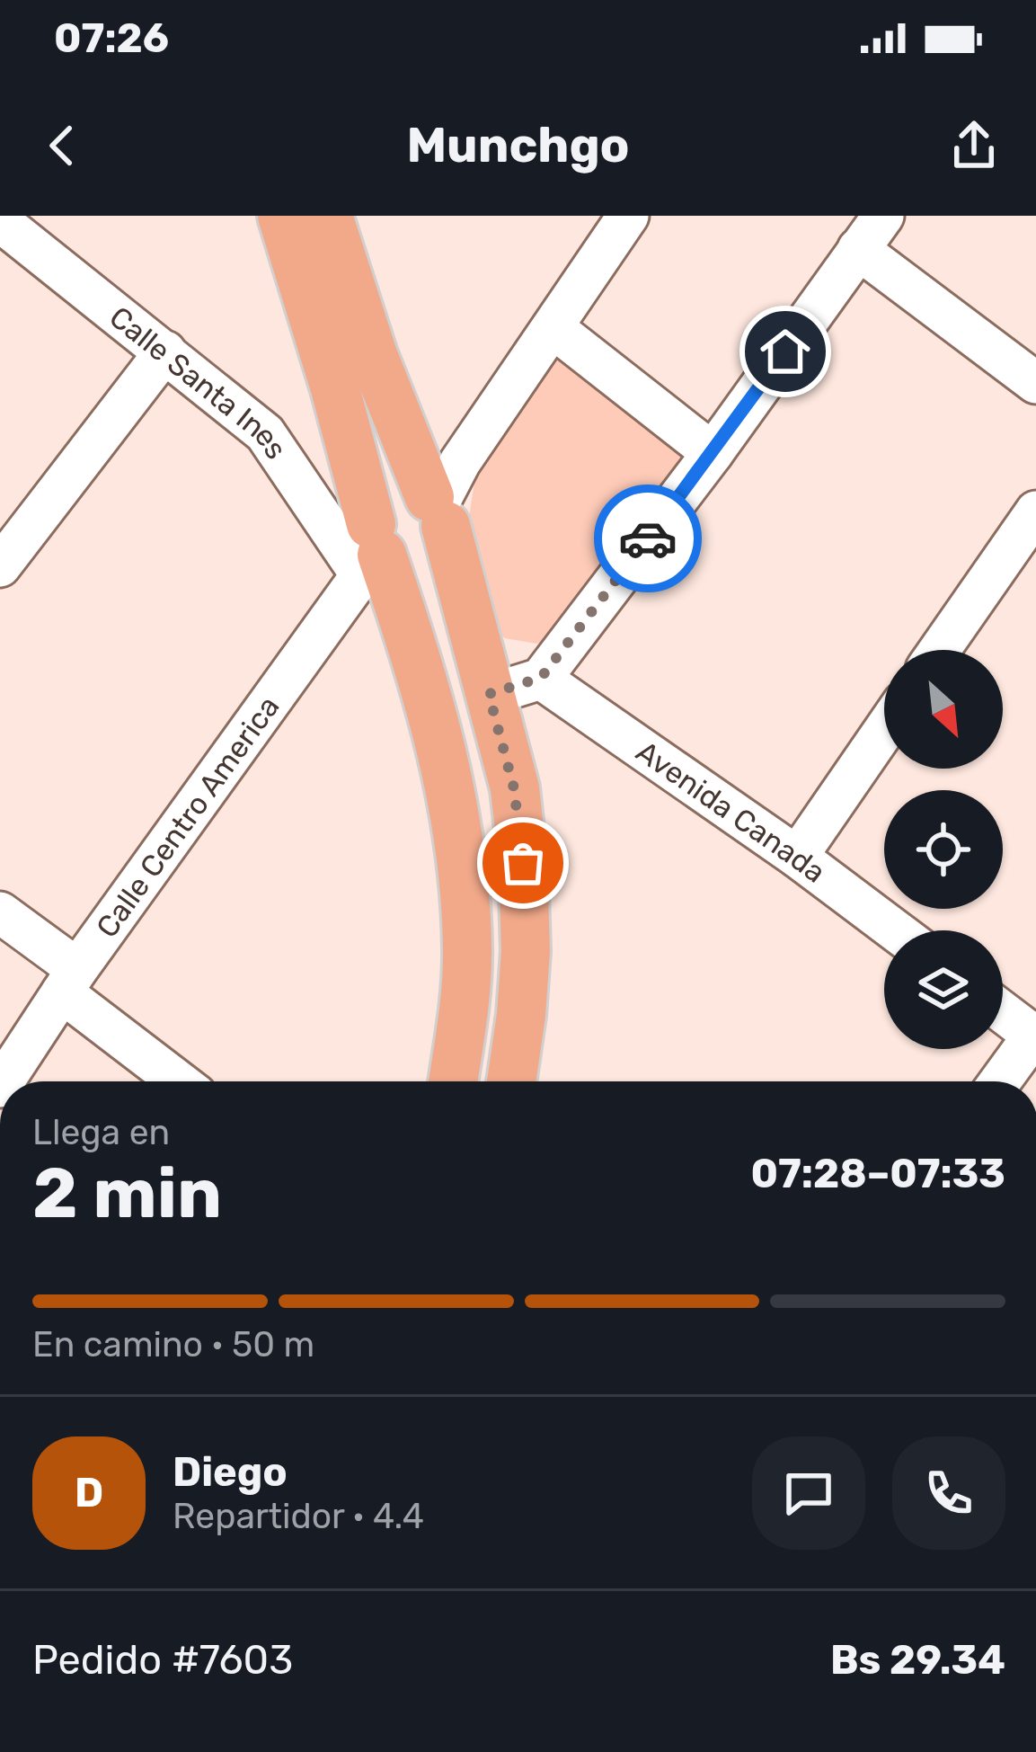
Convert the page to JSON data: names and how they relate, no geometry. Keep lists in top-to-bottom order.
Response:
{
  "streets": {
    "street": ["Calle Santa Ines", "Avenida Canada", "Calle Centro America"]
  },
  "crossings": [
    ["Calle Santa Ines", "Calle Centro America"]
  ],
  "north": "bottom right",
  "page": {
    "status": "07:26",
    "header": "Munchgo",
    "heading": ["2 min", "Llega en", "07:28–07:33"],
    "panel": [
      "Diego",
      "Repartidor · 4.4",
      "Pedido #7603",
      "Bs 29.34"
    ],
    "bar": "En camino · 50 m",
    "round": "D"
  }
}
